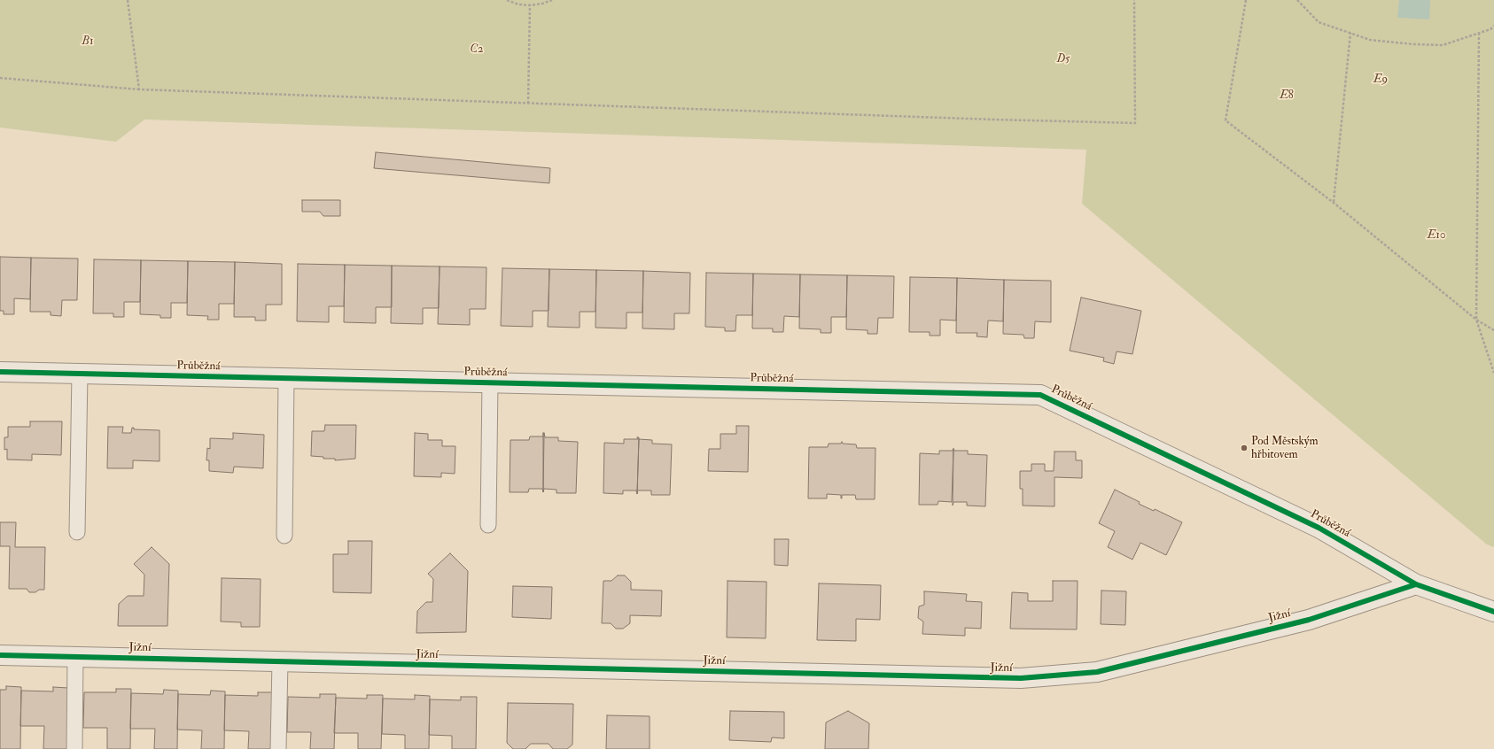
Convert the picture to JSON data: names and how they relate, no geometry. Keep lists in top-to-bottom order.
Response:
{
  "streets": {
    "street": ["Průběžná", "Jižní"]
  },
  "crossings": [
    ["Průběžná", "Jižní"]
  ],
  "parks": [
    "B1",
    "C2",
    "D5",
    "E9",
    "E8",
    "E10"
  ],
  "places": ["Pod Městským hřbitovem"]
}
